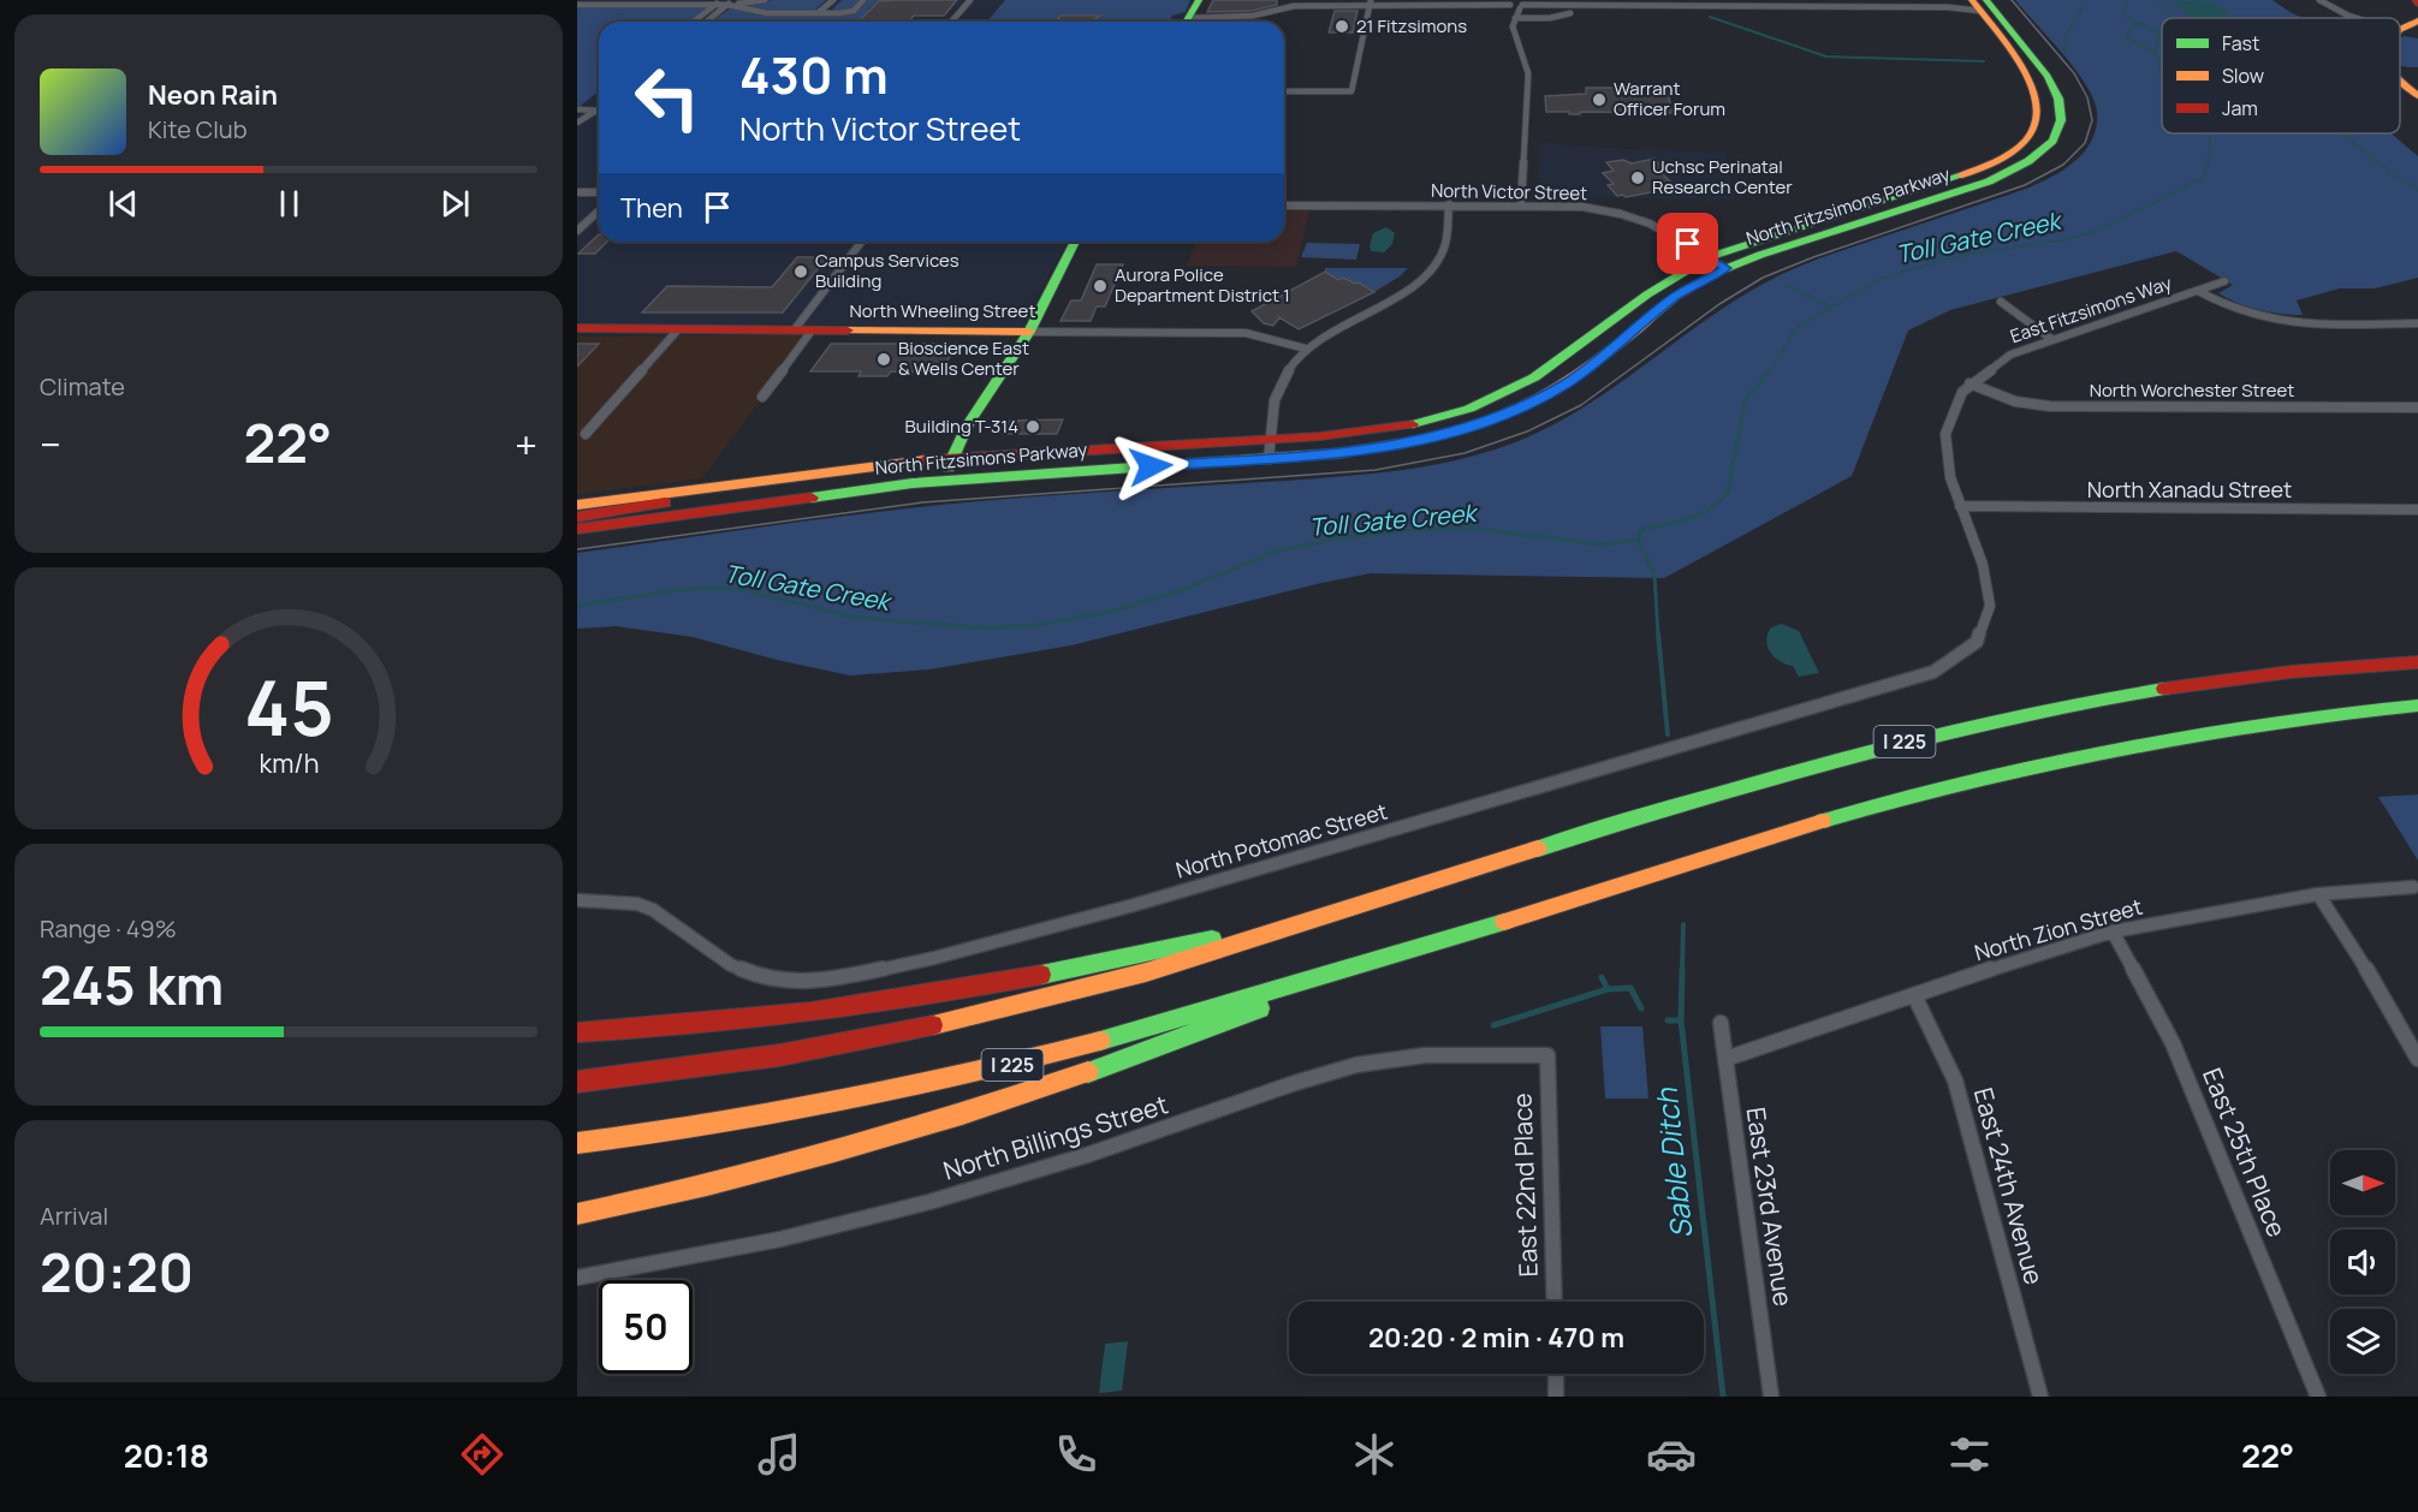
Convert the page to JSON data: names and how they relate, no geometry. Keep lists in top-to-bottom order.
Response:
{
  "streets": {
    "main road": ["North Fitzsimons Parkway", "North Wheeling Street", "I 225"],
    "street": [
      "North Victor Street",
      "East Fitzsimons Way",
      "North Worchester Street",
      "North Xanadu Street",
      "North Potomac Street",
      "North Zion Street",
      "North Billings Street",
      "East 25th Place",
      "East 22nd Place",
      "East 24th Avenue",
      "East 23rd Avenue"
    ]
  },
  "crossings": [
    ["North Victor Street", "North Fitzsimons Parkway"],
    ["East Fitzsimons Way", "North Worchester Street"],
    ["East Fitzsimons Way", "North Xanadu Street"],
    ["East Fitzsimons Way", "North Potomac Street"],
    ["North Zion Street", "East 25th Place"],
    ["North Zion Street", "East 24th Avenue"],
    ["North Zion Street", "East 23rd Avenue"],
    ["North Billings Street", "East 22nd Place"]
  ],
  "water": ["Toll Gate Creek", "Sable Ditch"],
  "places": [
    "21 Fitzsimons",
    "Warrant Officer Forum",
    "Uchsc Perinatal Research Center",
    "Campus Services Building",
    "Aurora Police Department District 1",
    "Bioscience East & Wells Center",
    "Building T-314"
  ],
  "legend": ["Fast", "Slow", "Jam"],
  "north": "right",
  "page": {
    "turn": ["430 m", "North Victor Street"],
    "song": ["Neon Rain", "Kite Club"],
    "then": "Then",
    "tile": [
      "Climate",
      ["Range · 49%", "245 km"],
      ["Arrival", "20:20"]
    ],
    "heat": ["−", "22°", "+"],
    "limit": "50",
    "trip": "20:20 · 2 min · 470 m",
    "tabs": ["20:18", "22°"],
    "gauge": ["45", "km/h"]
  }
}
